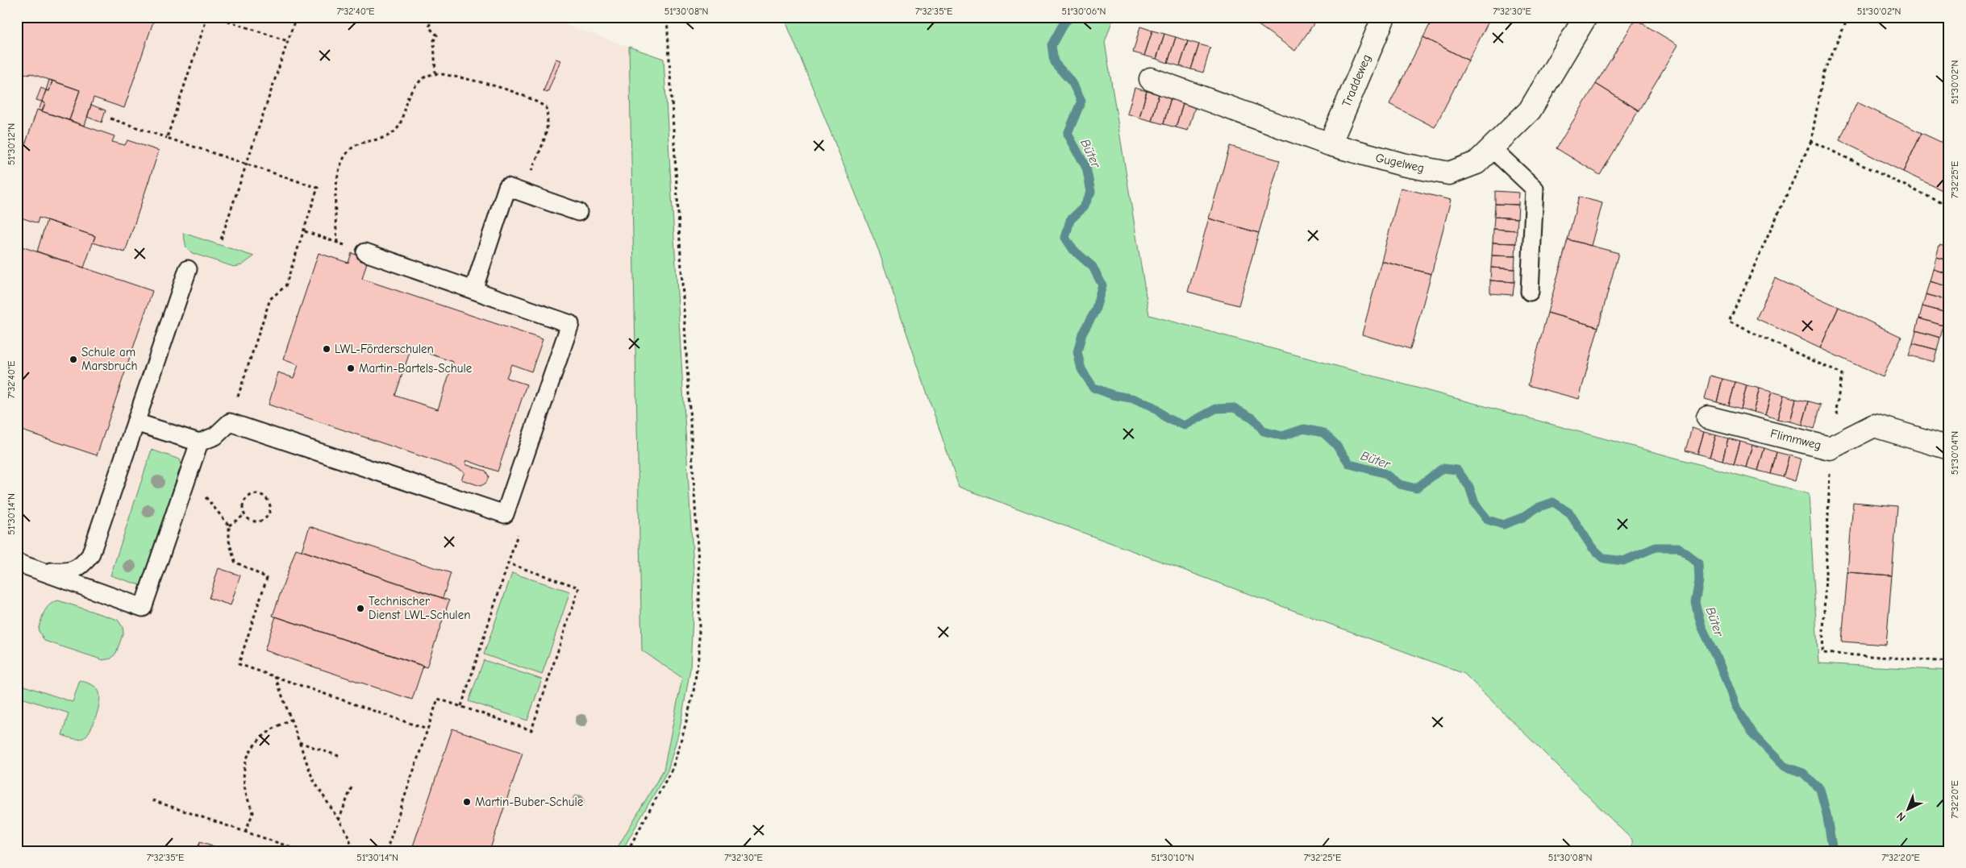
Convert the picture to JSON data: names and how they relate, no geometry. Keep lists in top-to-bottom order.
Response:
{
  "streets": {
    "street": ["Traddeweg", "Gugelweg", "Flimmweg"]
  },
  "crossings": [
    ["Traddeweg", "Gugelweg"]
  ],
  "water": ["Büter"],
  "places": [
    "LWL-Förderschulen",
    "Schule am Marsbruch",
    "Martin-Bartels-Schule",
    "Technischer Dienst LWL-Schulen",
    "Martin-Buber-Schule"
  ],
  "north": "bottom left",
  "coordinates": [
    "7°32'40\"E",
    "51°30'08\"N",
    "7°32'35\"E",
    "51°30'06\"N",
    "7°32'30\"E",
    "51°30'02\"N",
    "51°30'12\"N",
    "7°32'25\"E",
    "51°30'04\"N",
    "51°30'14\"N",
    "7°32'20\"E",
    "51°30'10\"N"
  ]
}
